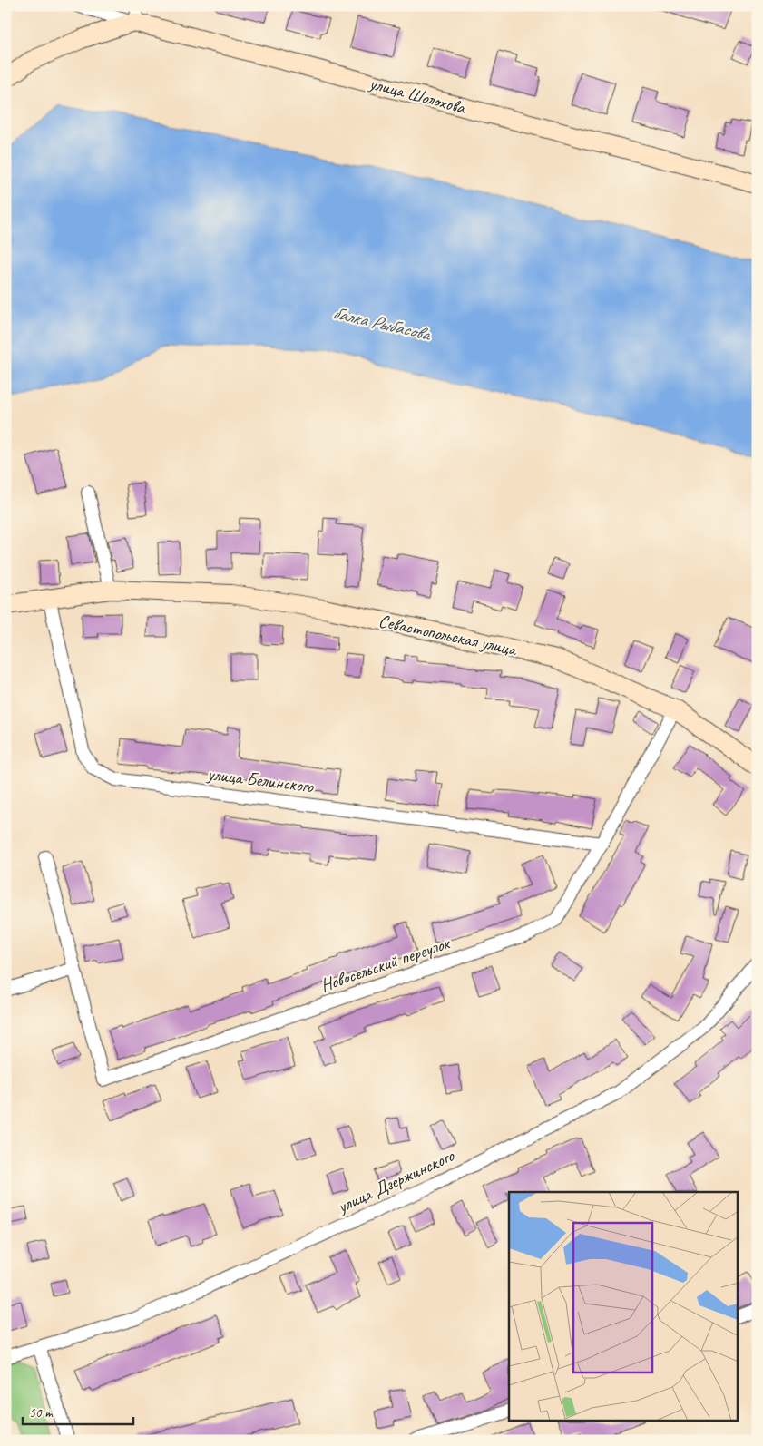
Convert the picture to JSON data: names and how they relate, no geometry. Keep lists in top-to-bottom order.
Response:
{
  "streets": {
    "main road": ["улица Шолохова", "Севастопольская улица"],
    "street": ["улица Белинского", "Новосельский переулок", "улица Дзержинского"]
  },
  "crossings": [
    ["Севастопольская улица", "улица Белинского"],
    ["Севастопольская улица", "Новосельский переулок"],
    ["улица Белинского", "Новосельский переулок"]
  ],
  "water": ["балка Рыбасова"],
  "scale_bar": "50 m"
}
